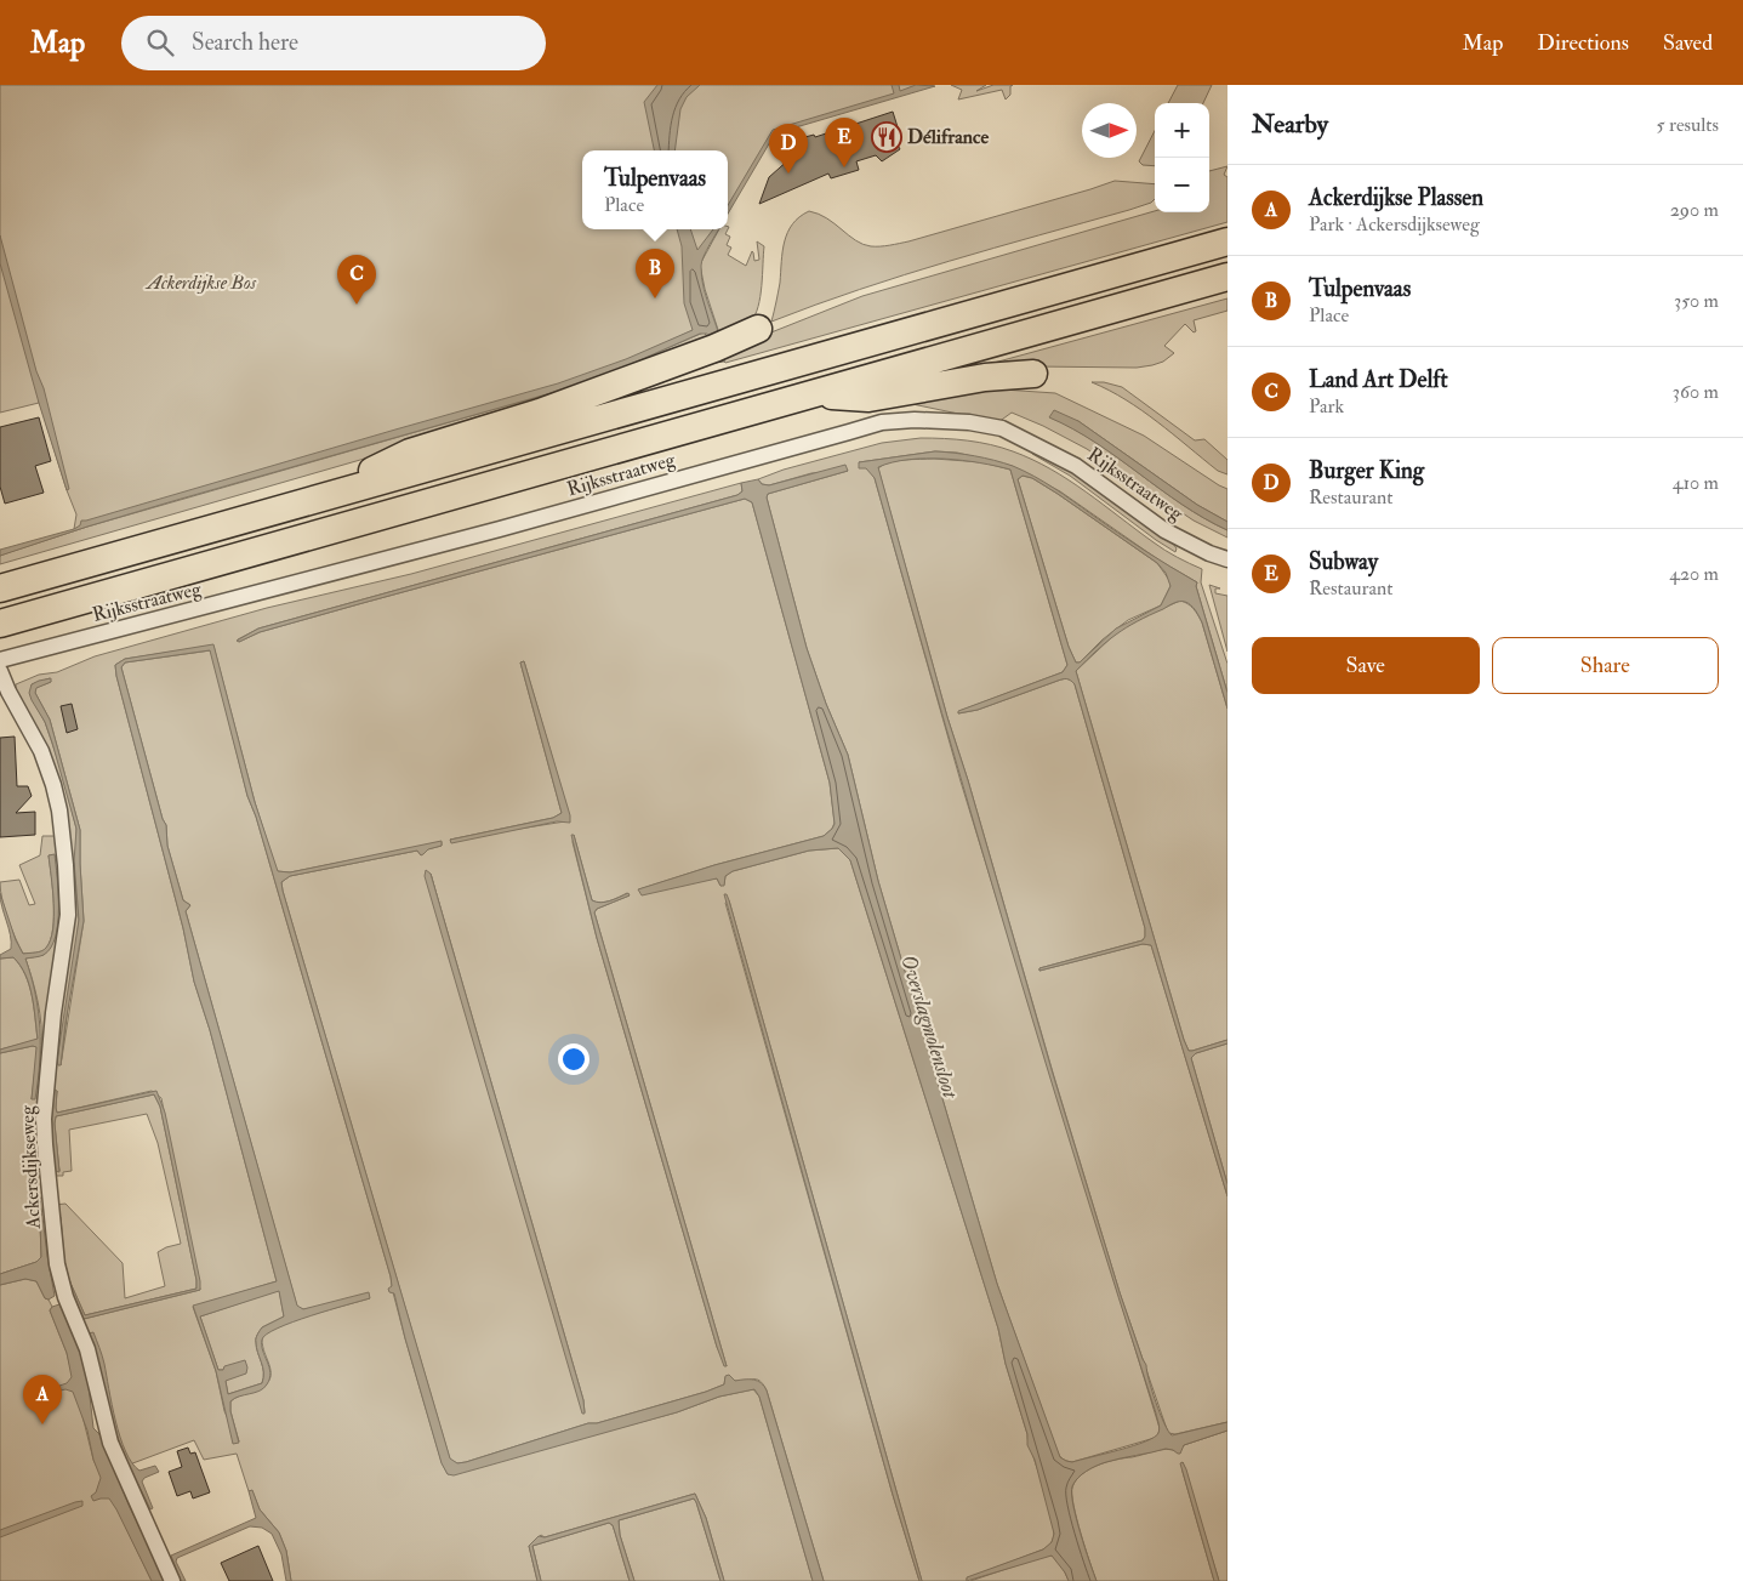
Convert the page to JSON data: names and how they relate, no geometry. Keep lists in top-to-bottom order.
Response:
{
  "streets": {
    "street": ["Rijksstraatweg", "Ackersdijkseweg"]
  },
  "water": ["Overslagmolensloot"],
  "parks": ["Ackerdijkse Bos"],
  "places": {
    "restaurant": ["Délifrance"]
  },
  "north": "right",
  "page": {
    "header": "Map",
    "search": "Search here",
    "nav": ["Map", "Directions", "Saved"],
    "heading": ["Nearby", "5 results"],
    "map_buttons": ["+", "−"],
    "pins": [
      "E",
      "D",
      "B",
      "C",
      "A"
    ],
    "popup": ["Tulpenvaas", "Place"],
    "list": [
      {
        "mark": "A",
        "name": "Ackerdijkse Plassen",
        "note": "Park · Ackersdijkseweg",
        "value": "290 m"
      },
      {
        "mark": "B",
        "name": "Tulpenvaas",
        "note": "Place",
        "value": "350 m"
      },
      {
        "mark": "C",
        "name": "Land Art Delft",
        "note": "Park",
        "value": "360 m"
      },
      {
        "mark": "D",
        "name": "Burger King",
        "note": "Restaurant",
        "value": "410 m"
      },
      {
        "mark": "E",
        "name": "Subway",
        "note": "Restaurant",
        "value": "420 m"
      }
    ],
    "buttons": ["Save", "Share"]
  }
}
